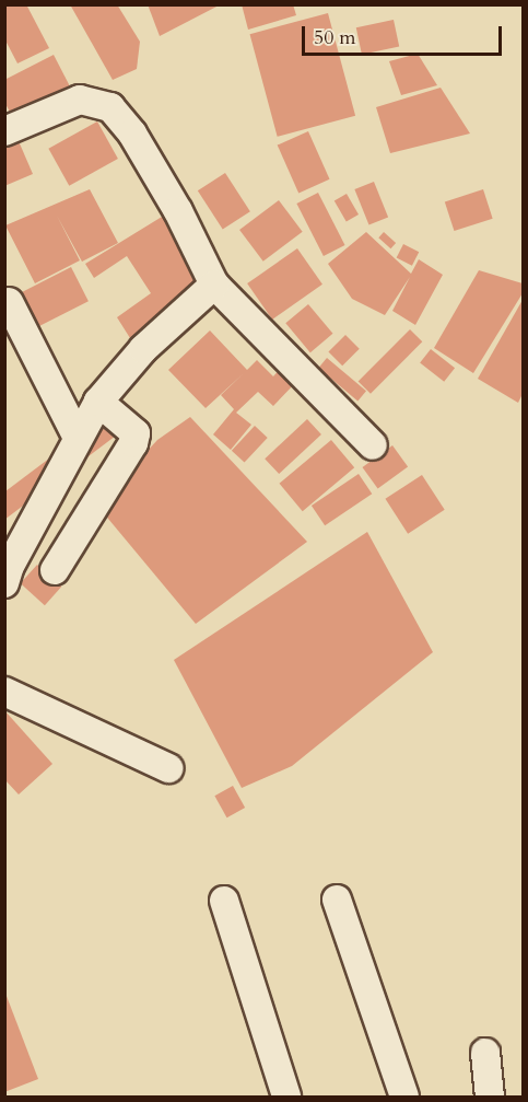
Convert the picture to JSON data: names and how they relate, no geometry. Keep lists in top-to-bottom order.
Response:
{
  "scale_bar": "50 m"
}
